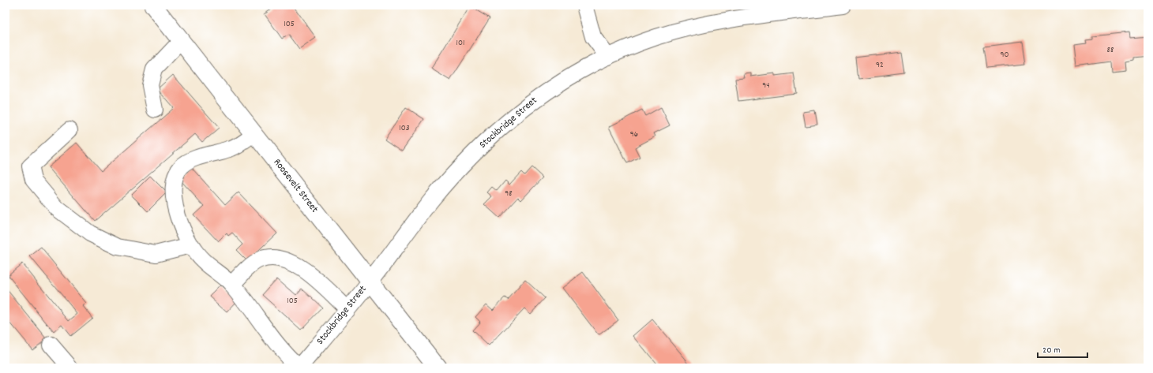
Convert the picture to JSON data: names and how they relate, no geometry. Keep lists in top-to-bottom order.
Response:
{
  "streets": {
    "main road": ["Roosevelt Street"],
    "street": ["Stockbridge Street"]
  },
  "crossings": [
    ["Stockbridge Street", "Roosevelt Street"]
  ],
  "house_numbers": [
    "105",
    "101",
    "88",
    "90",
    "92",
    "94",
    "103",
    "96",
    "98",
    "105"
  ],
  "scale_bar": "20 m"
}
